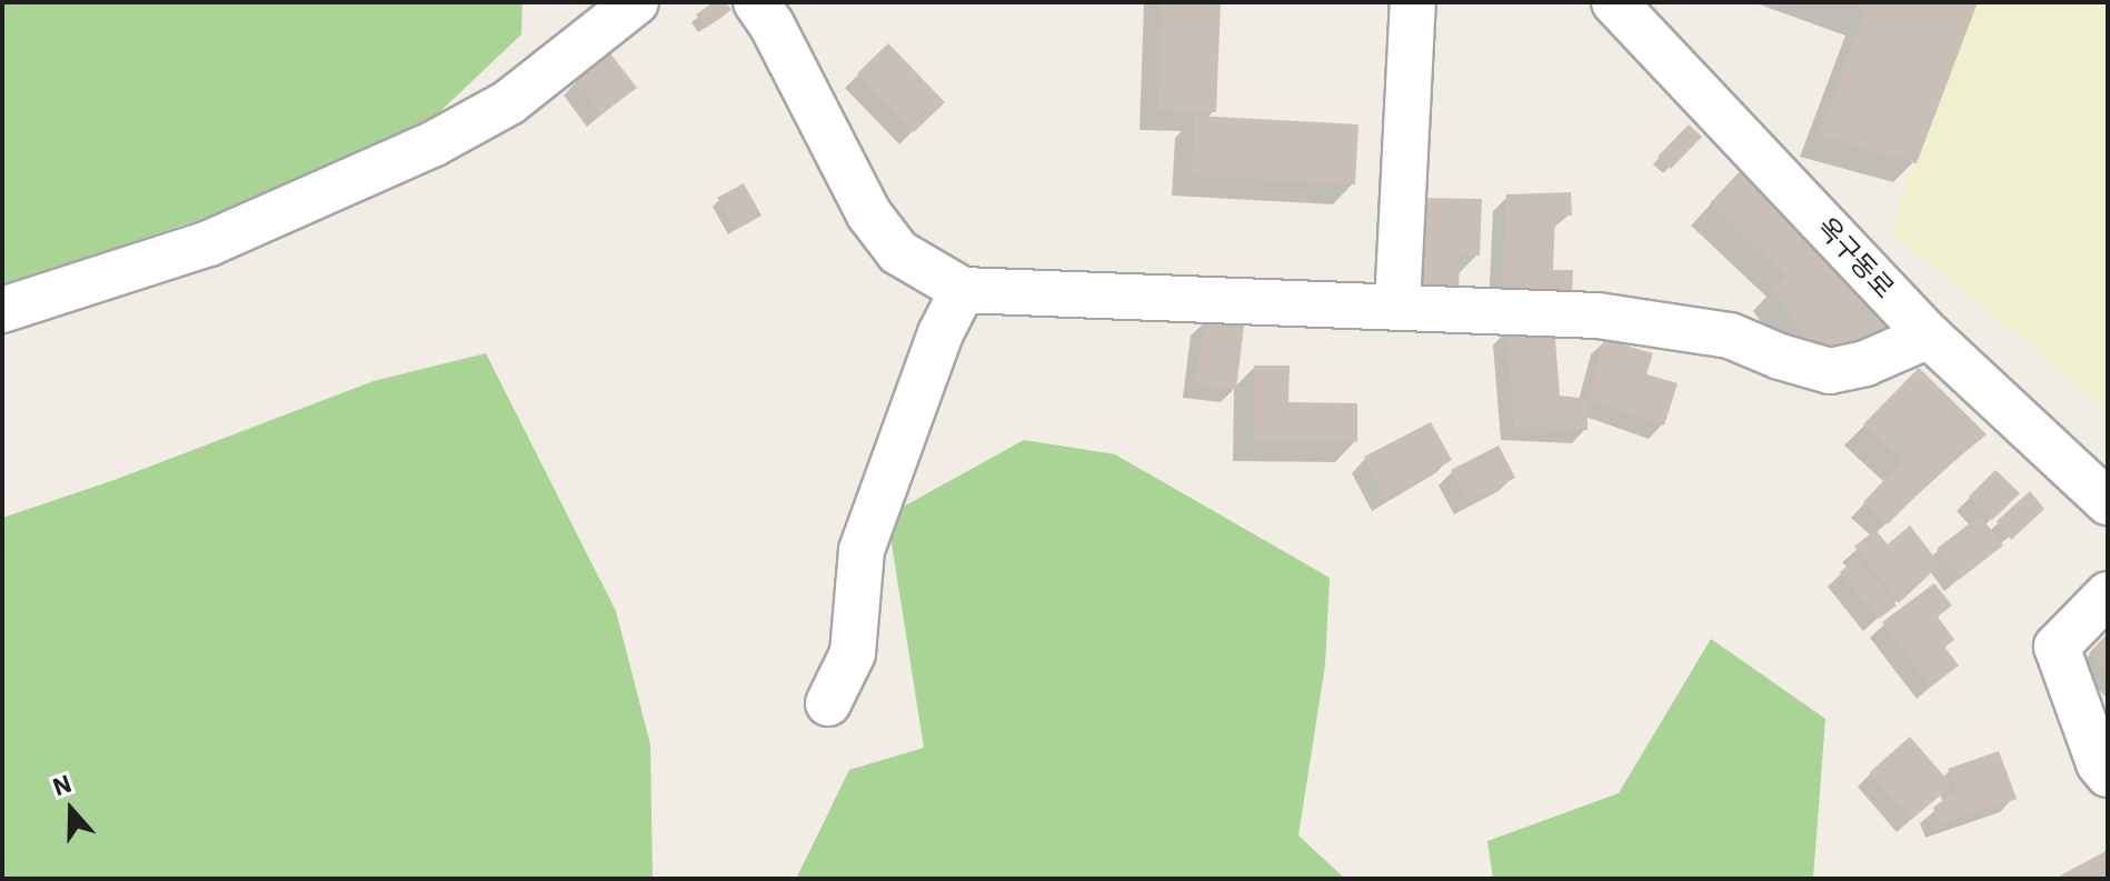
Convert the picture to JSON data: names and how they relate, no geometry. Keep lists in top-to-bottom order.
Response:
{
  "streets": {
    "street": ["옥구동로"]
  },
  "north": "top"
}
